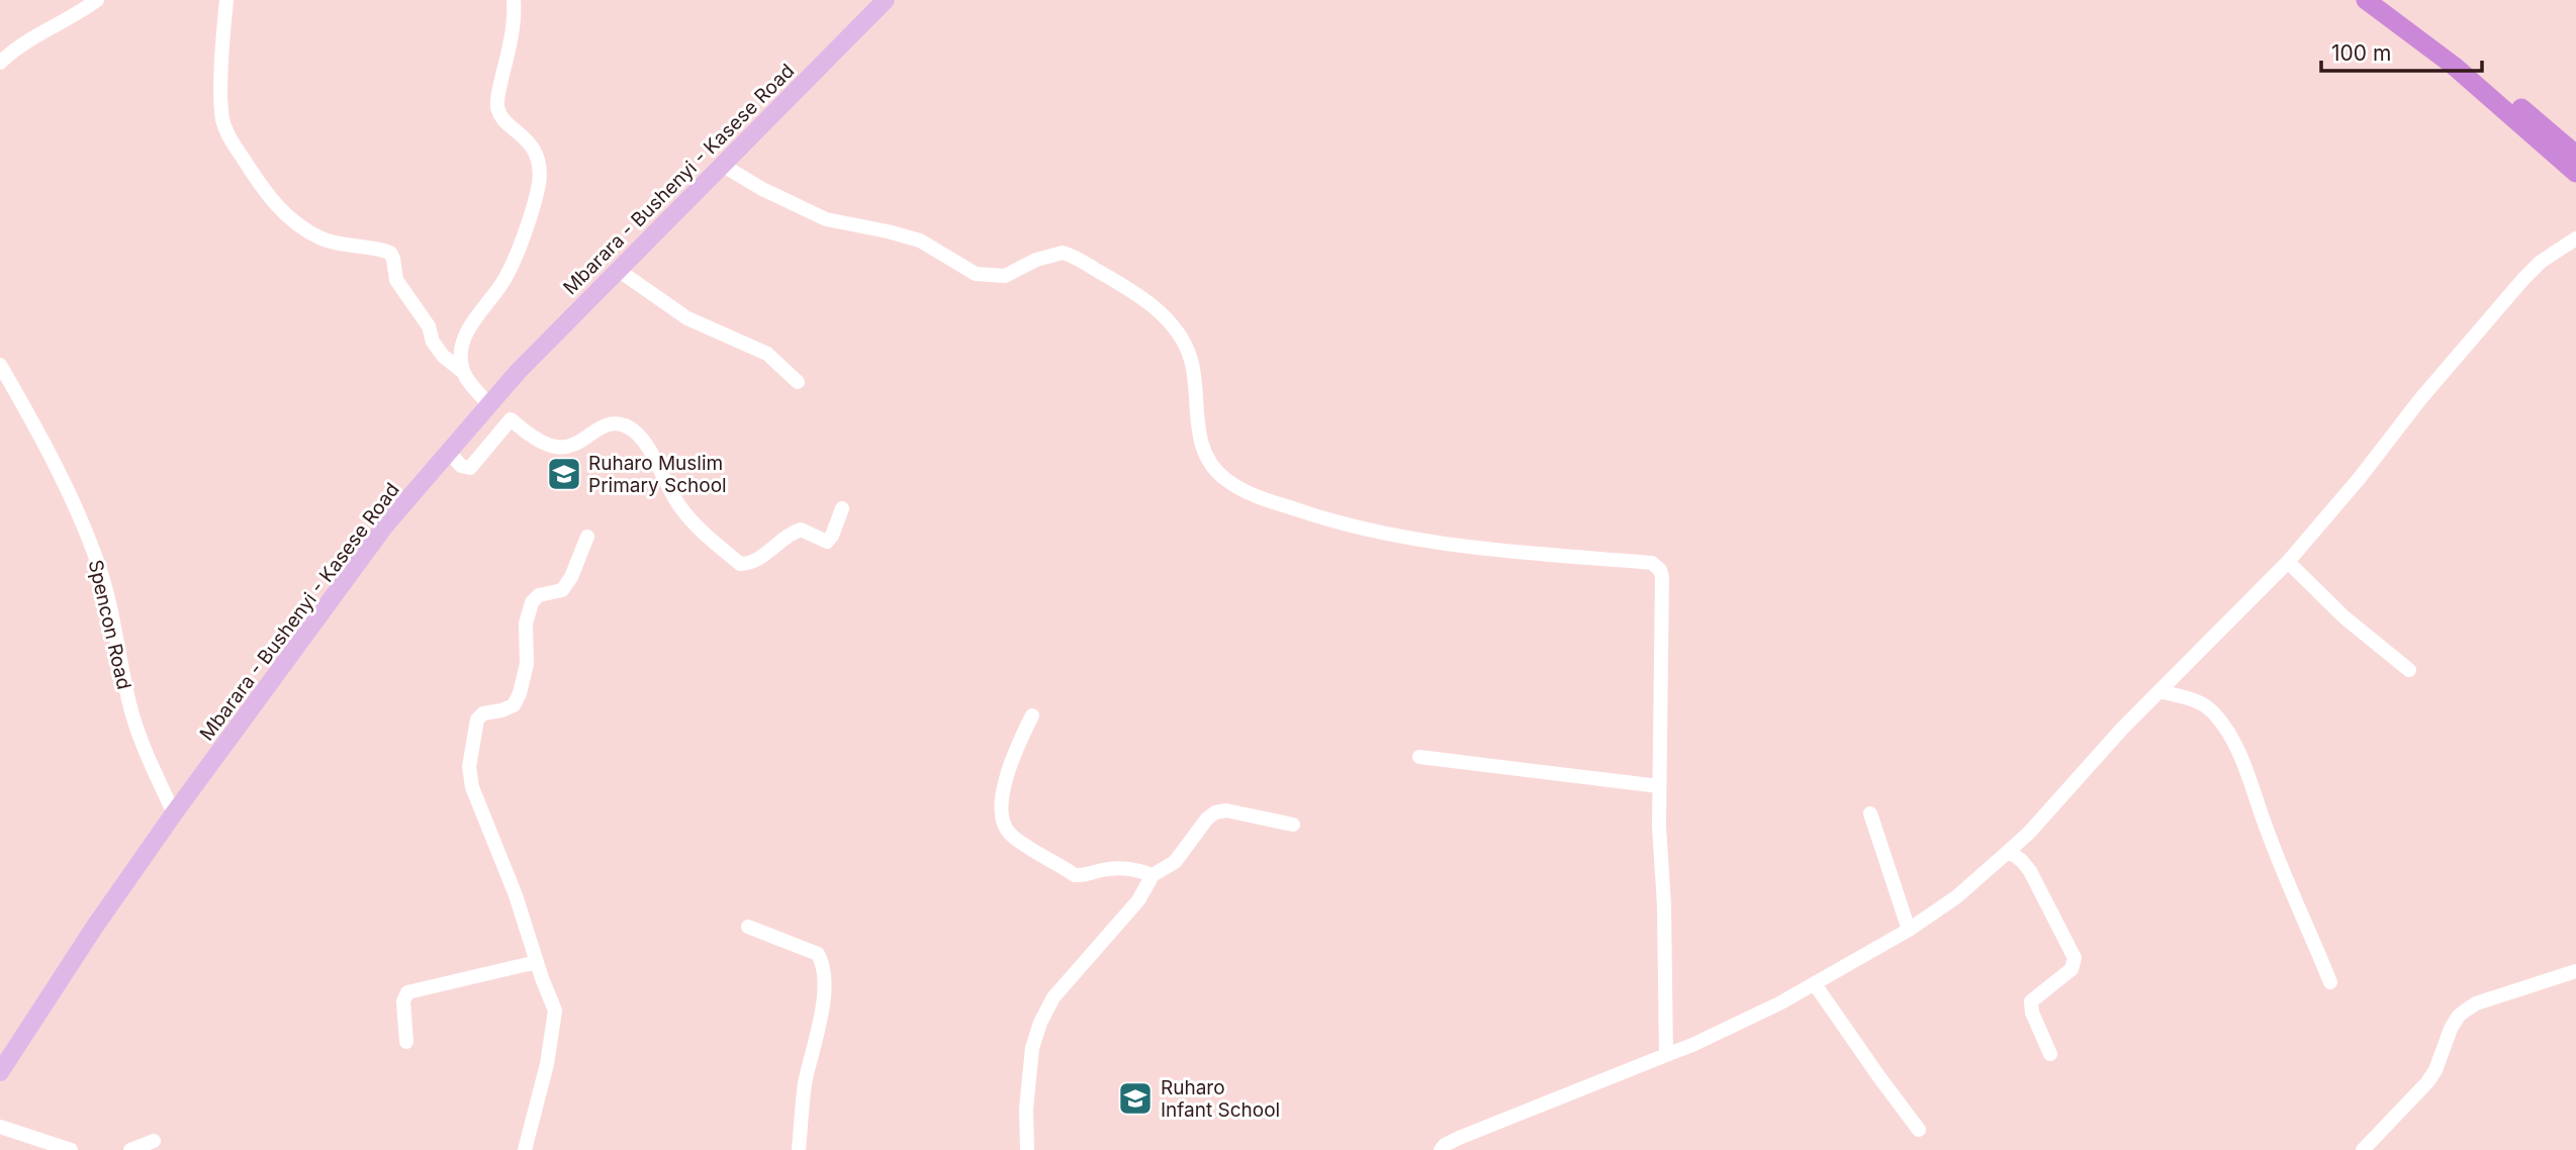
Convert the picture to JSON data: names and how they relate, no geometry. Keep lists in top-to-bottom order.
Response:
{
  "streets": {
    "main road": ["Mbarara - Bushenyi - Kasese Road"],
    "street": ["Spencon Road"]
  },
  "crossings": [
    ["Mbarara - Bushenyi - Kasese Road", "Spencon Road"]
  ],
  "places": {
    "school or university": ["Ruharo Muslim Primary School", "Ruharo Infant School"]
  },
  "scale_bar": "100 m"
}
